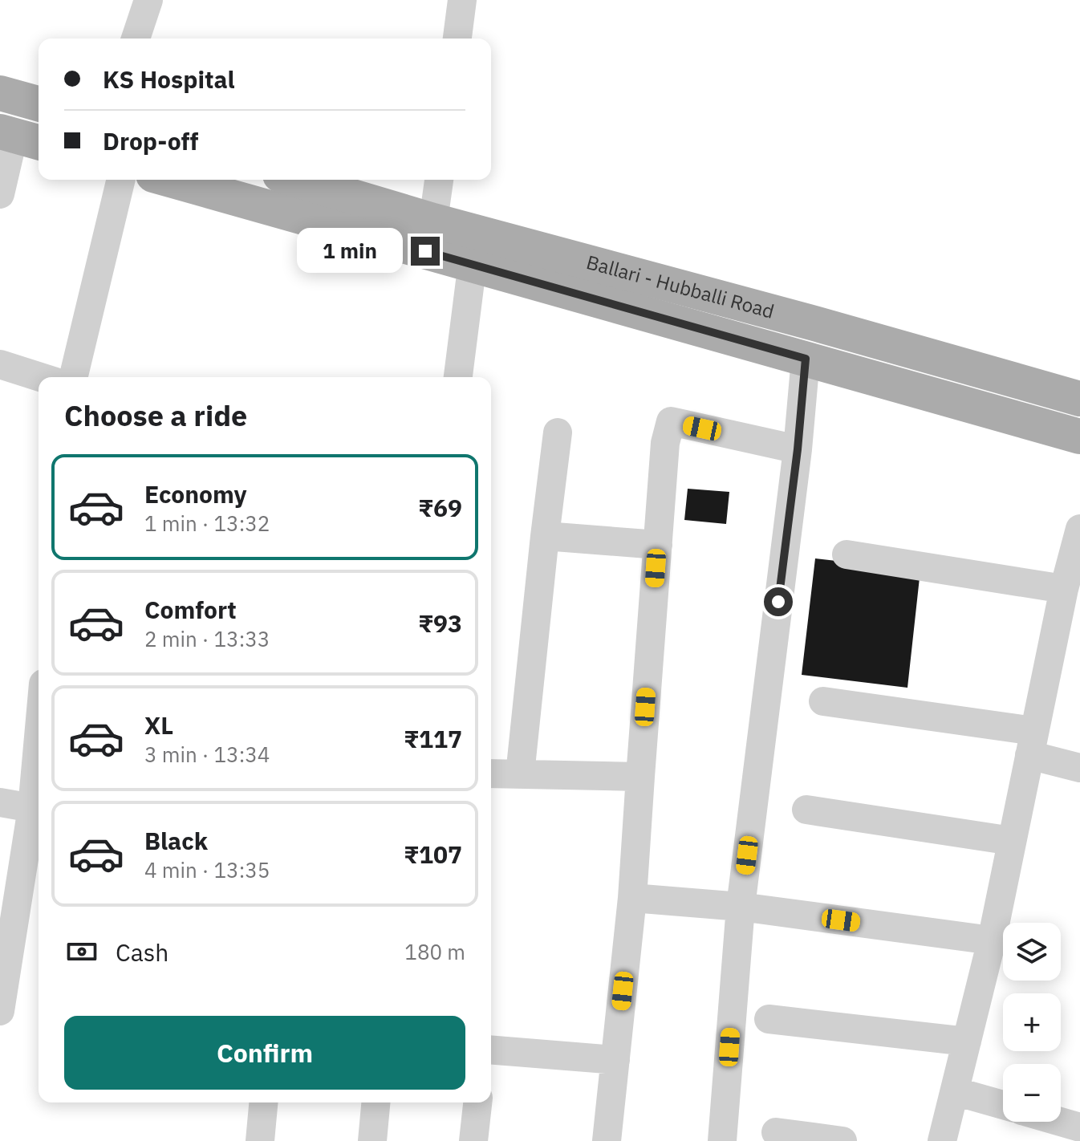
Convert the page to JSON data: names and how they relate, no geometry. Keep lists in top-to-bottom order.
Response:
{
  "streets": {
    "main road": ["Ballari - Hubballi Road"]
  },
  "page": {
    "banner": ["KS Hospital", "Drop-off"],
    "bubble": "1 min",
    "heading": "Choose a ride",
    "list": [
      {
        "name": "Economy",
        "note": "1 min · 13:32",
        "value": "₹69"
      },
      {
        "name": "Comfort",
        "note": "2 min · 13:33",
        "value": "₹93"
      },
      {
        "name": "XL",
        "note": "3 min · 13:34",
        "value": "₹117"
      },
      {
        "name": "Black",
        "note": "4 min · 13:35",
        "value": "₹107"
      }
    ],
    "pay": ["Cash", "180 m"],
    "map_buttons": ["+", "−"],
    "buttons": "Confirm"
  }
}
